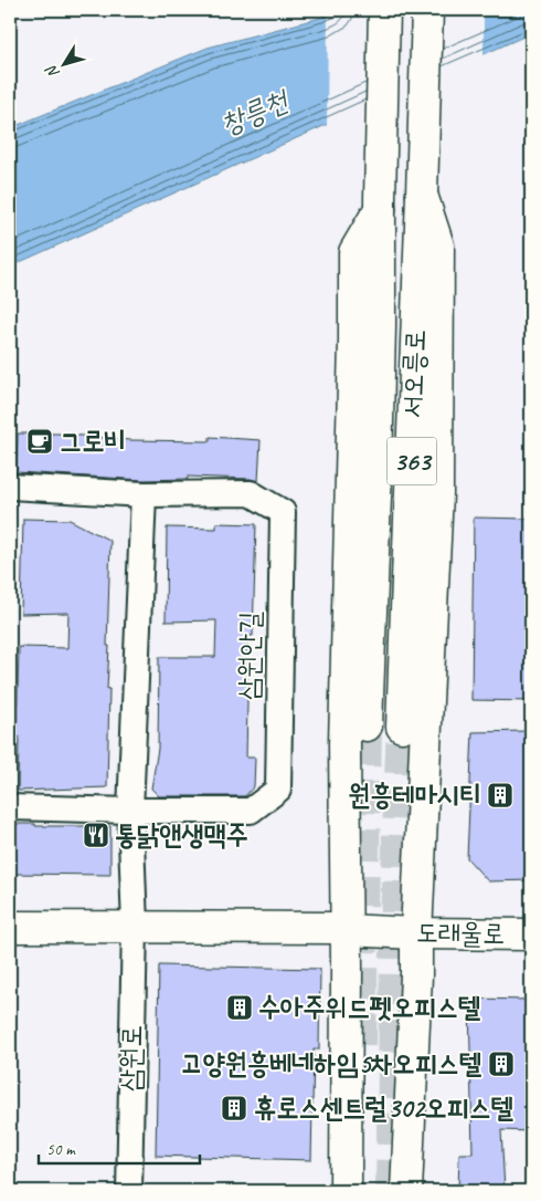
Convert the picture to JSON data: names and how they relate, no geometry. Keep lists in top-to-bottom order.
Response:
{
  "streets": {
    "main road": ["서오릉로", "363", "도래울로"],
    "street": ["삼원안길", "삼원로"]
  },
  "crossings": [
    ["서오릉로", "363"]
  ],
  "water": ["창릉천"],
  "places": {
    "cafe": ["그로비"],
    "building": [
      "원흥테마시티",
      "수아주위드펫오피스텔",
      "고양원흥베네하임5차오피스텔",
      "휴로스센트럴302오피스텔"
    ],
    "restaurant": ["통닭앤생맥주"]
  },
  "scale_bar": "50 m",
  "north": "bottom left"
}
